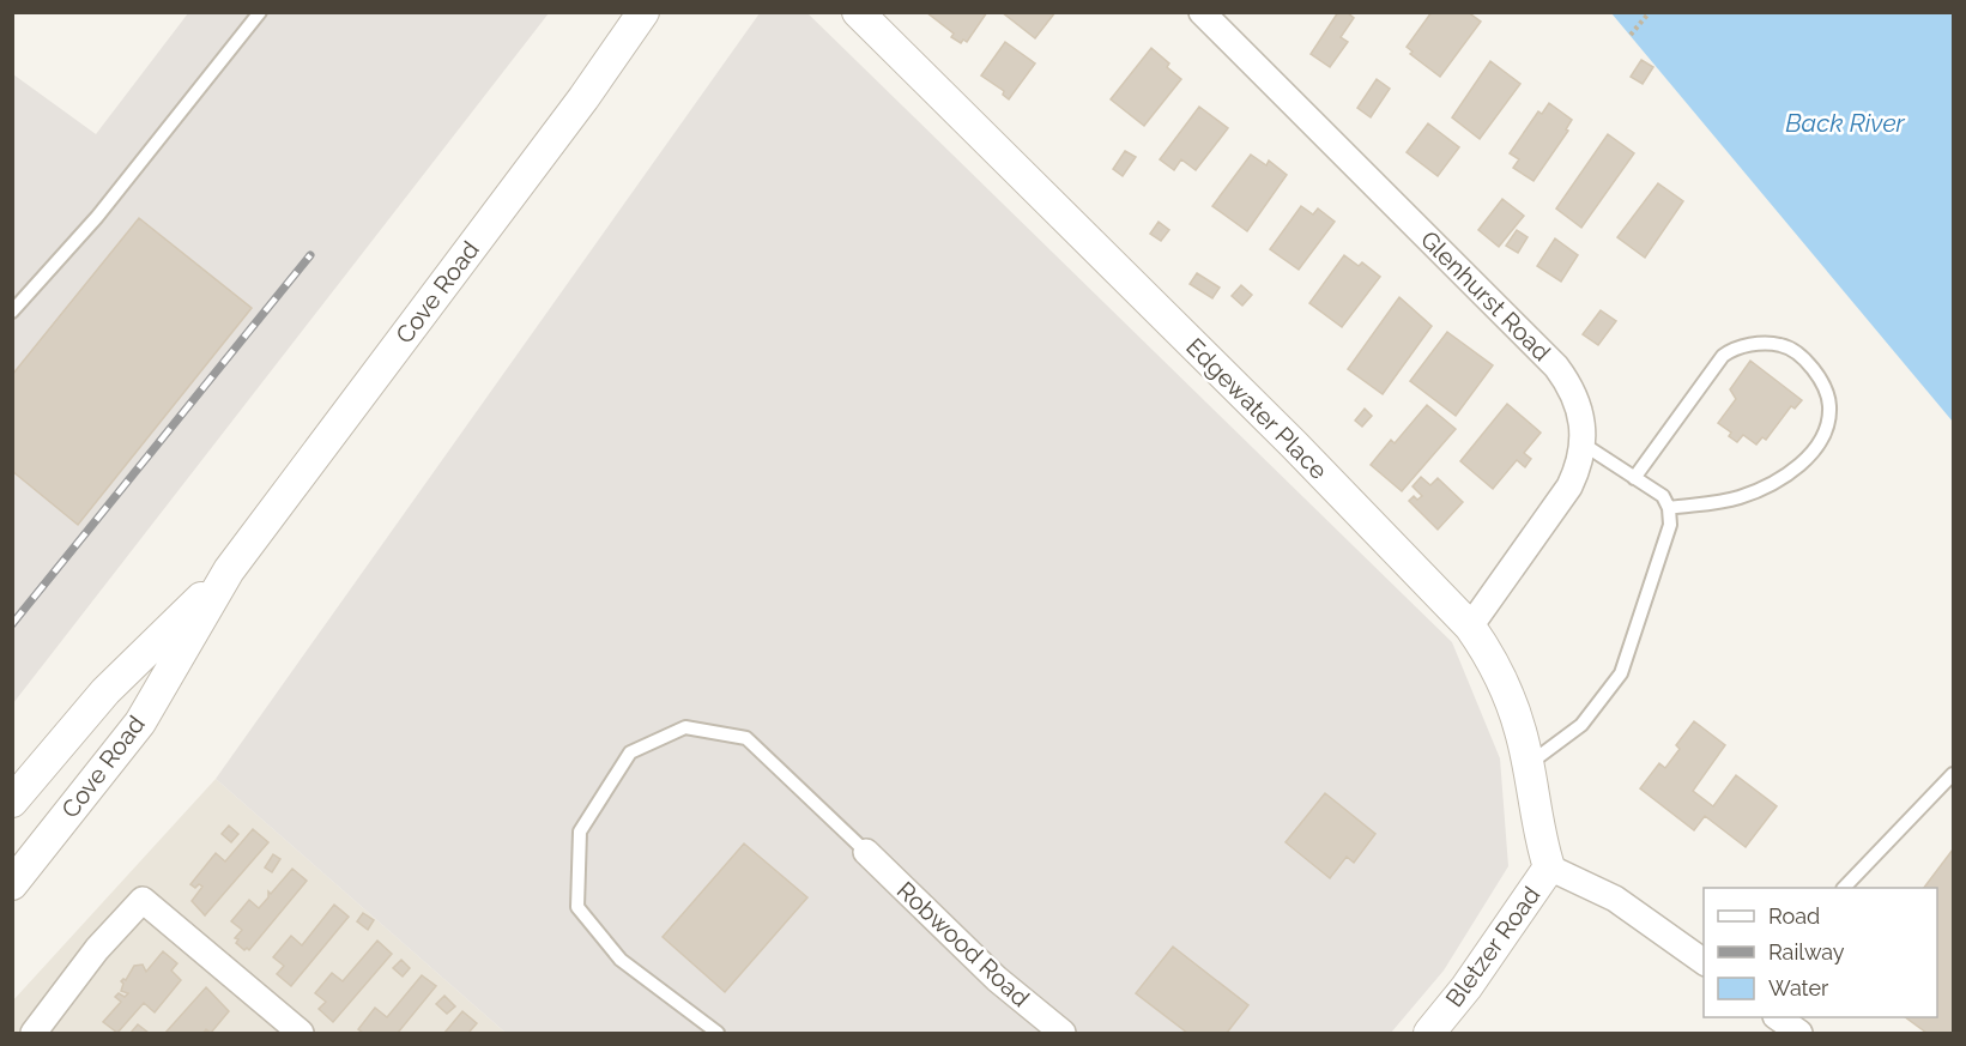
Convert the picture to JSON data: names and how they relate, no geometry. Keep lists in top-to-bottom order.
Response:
{
  "streets": {
    "street": [
      "Cove Road",
      "Glenhurst Road",
      "Edgewater Place",
      "Robwood Road",
      "Bletzer Road"
    ]
  },
  "crossings": [
    ["Glenhurst Road", "Edgewater Place"],
    ["Edgewater Place", "Bletzer Road"]
  ],
  "water": ["Back River"],
  "legend": ["Road", "Railway", "Water"]
}
